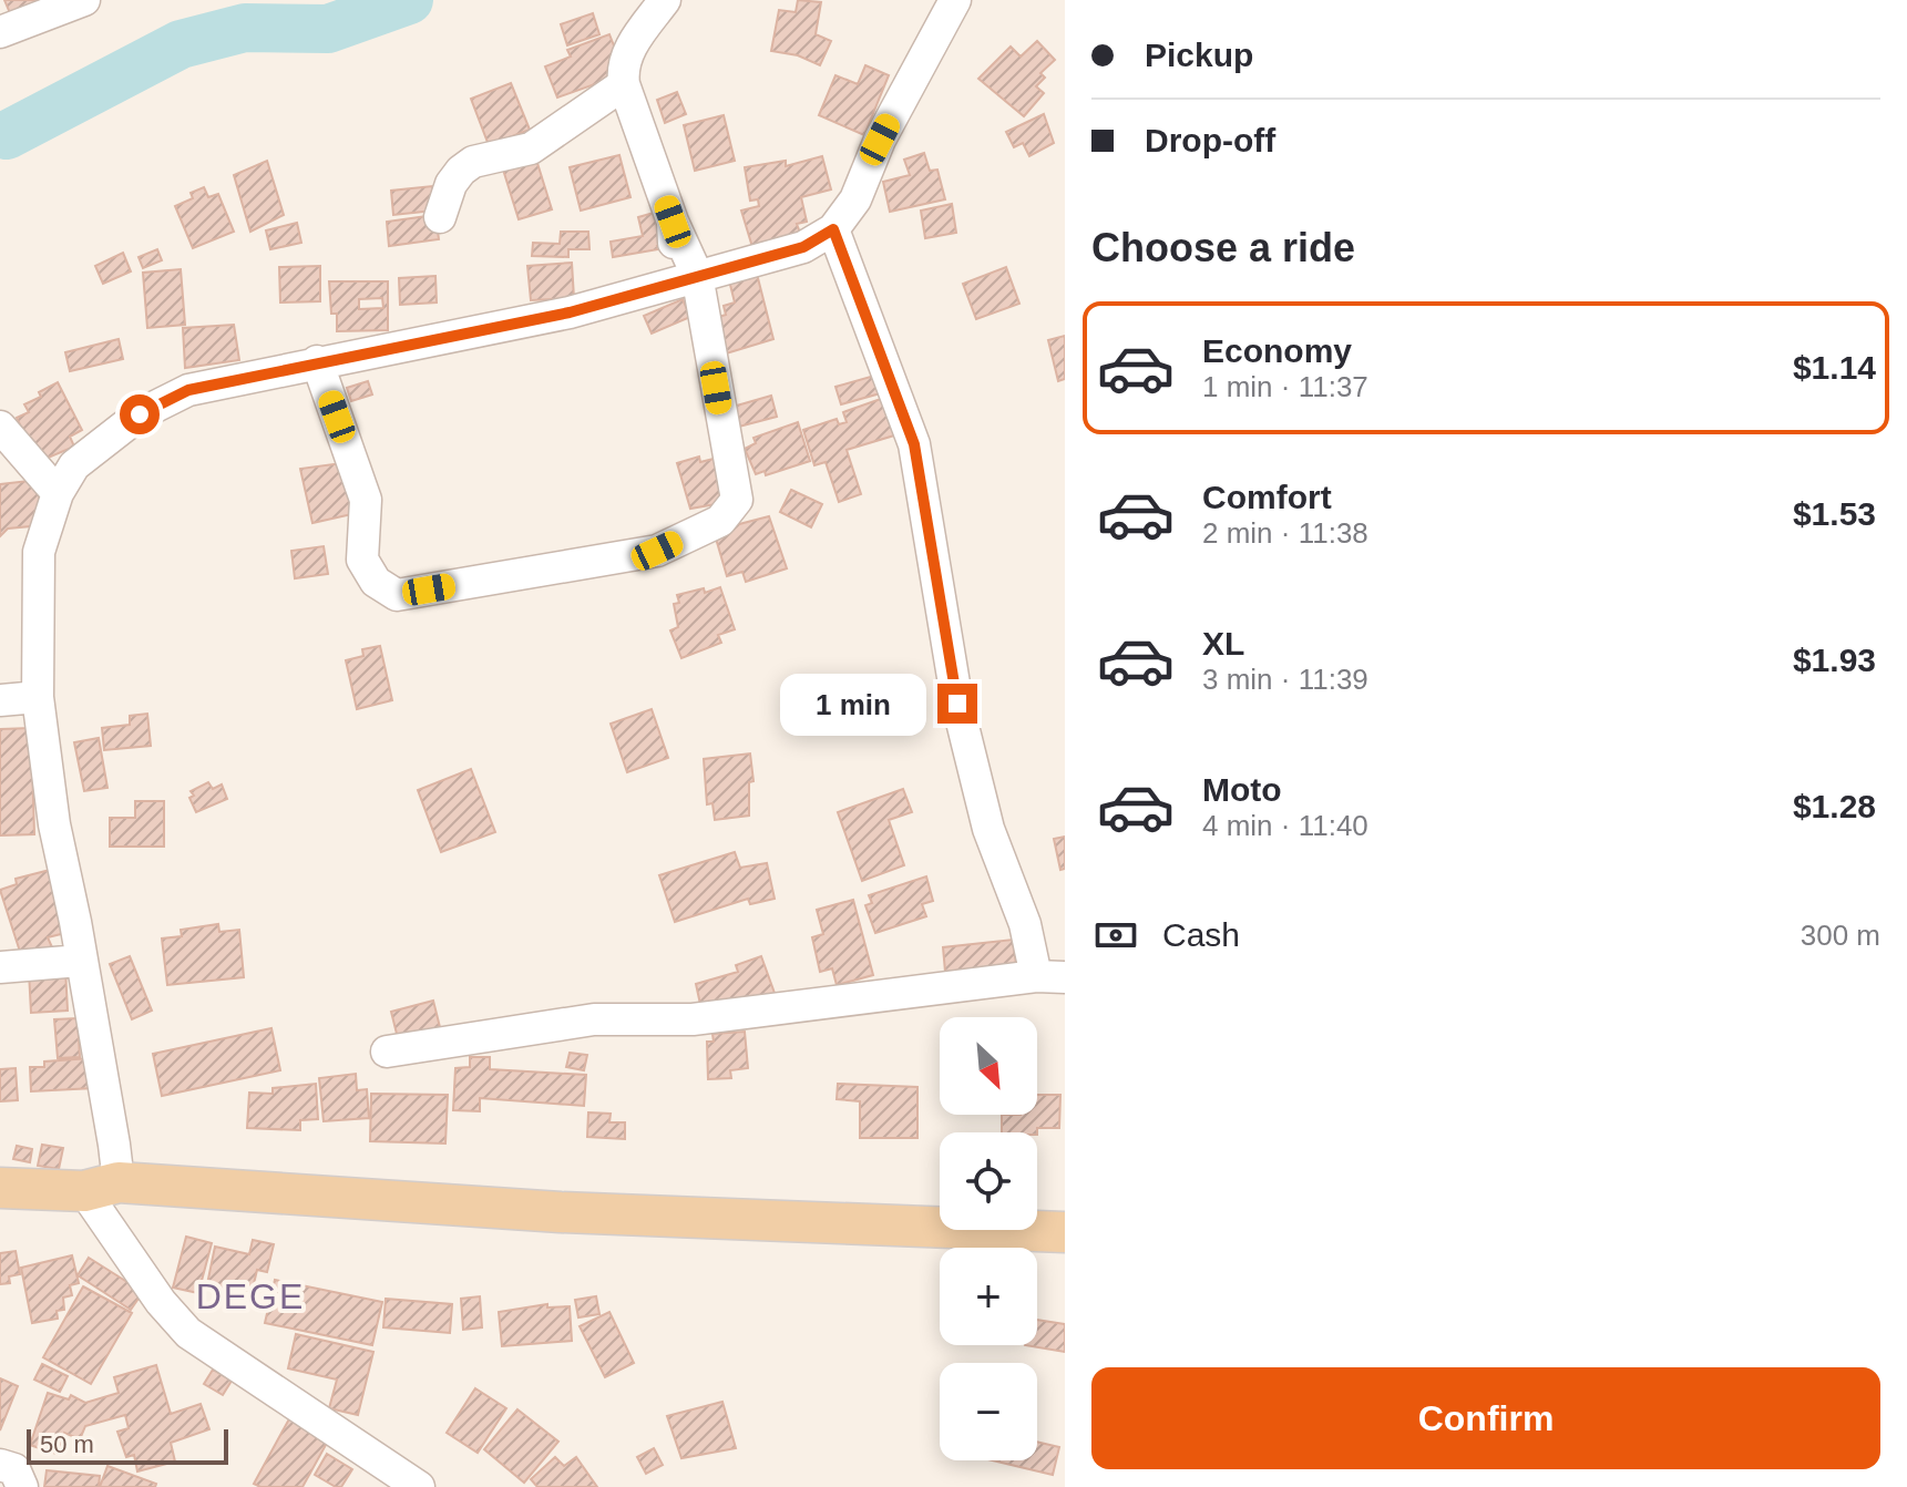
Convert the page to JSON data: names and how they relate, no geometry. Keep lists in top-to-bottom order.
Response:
{
  "districts": ["DEGE"],
  "scale_bar": "50 m",
  "north": "bottom right",
  "page": {
    "banner": ["Pickup", "Drop-off"],
    "heading": "Choose a ride",
    "list": [
      {
        "name": "Economy",
        "note": "1 min · 11:37",
        "value": "$1.14"
      },
      {
        "name": "Comfort",
        "note": "2 min · 11:38",
        "value": "$1.53"
      },
      {
        "name": "XL",
        "note": "3 min · 11:39",
        "value": "$1.93"
      },
      {
        "name": "Moto",
        "note": "4 min · 11:40",
        "value": "$1.28"
      }
    ],
    "bubble": "1 min",
    "pay": ["Cash", "300 m"],
    "map_buttons": ["+", "−"],
    "buttons": "Confirm",
    "scale": "50 m"
  }
}
